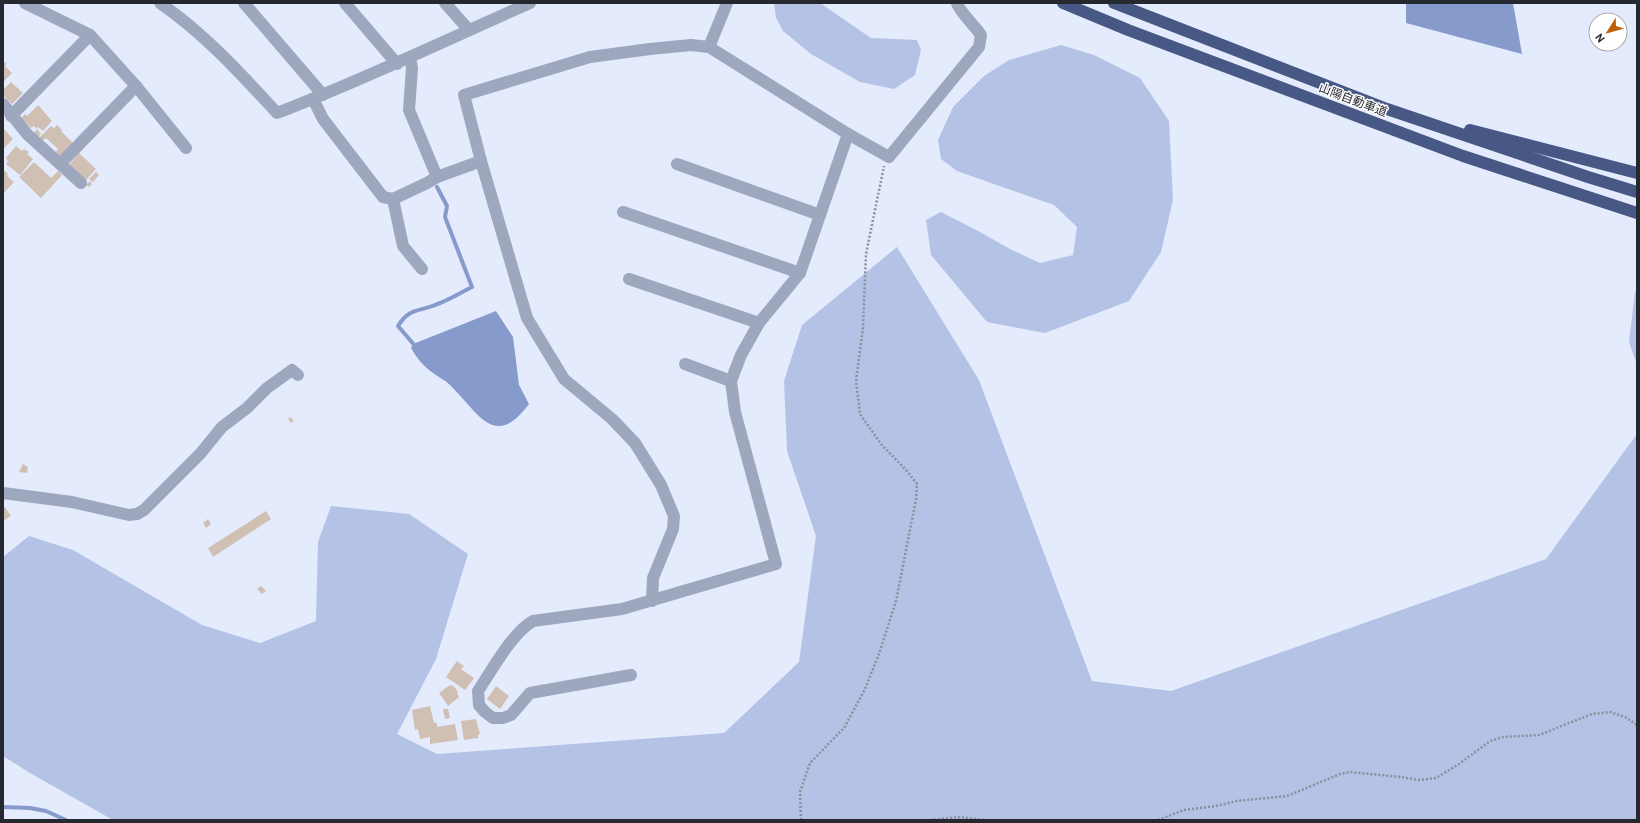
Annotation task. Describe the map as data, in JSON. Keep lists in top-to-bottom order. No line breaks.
{"streets":{"highway":["山陽自動車道"]},"north":"bottom left"}
